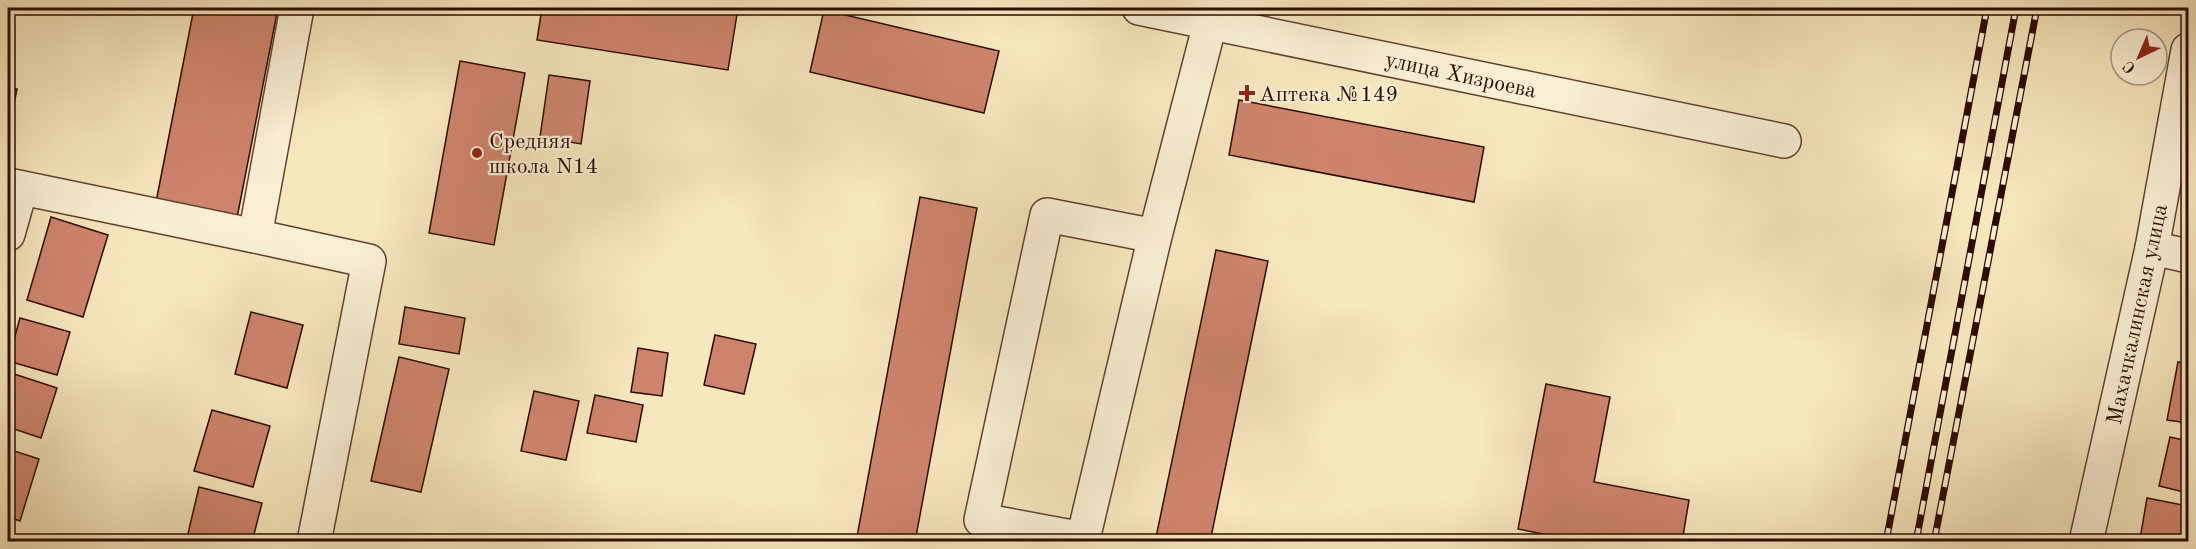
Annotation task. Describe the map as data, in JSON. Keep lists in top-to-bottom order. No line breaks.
{"streets":{"street":["улица Хизроева","Махачкалинская улица"]},"places":{"health":["Аптека №149"],"other":["Средняя школа N14"]},"north":"bottom left"}
